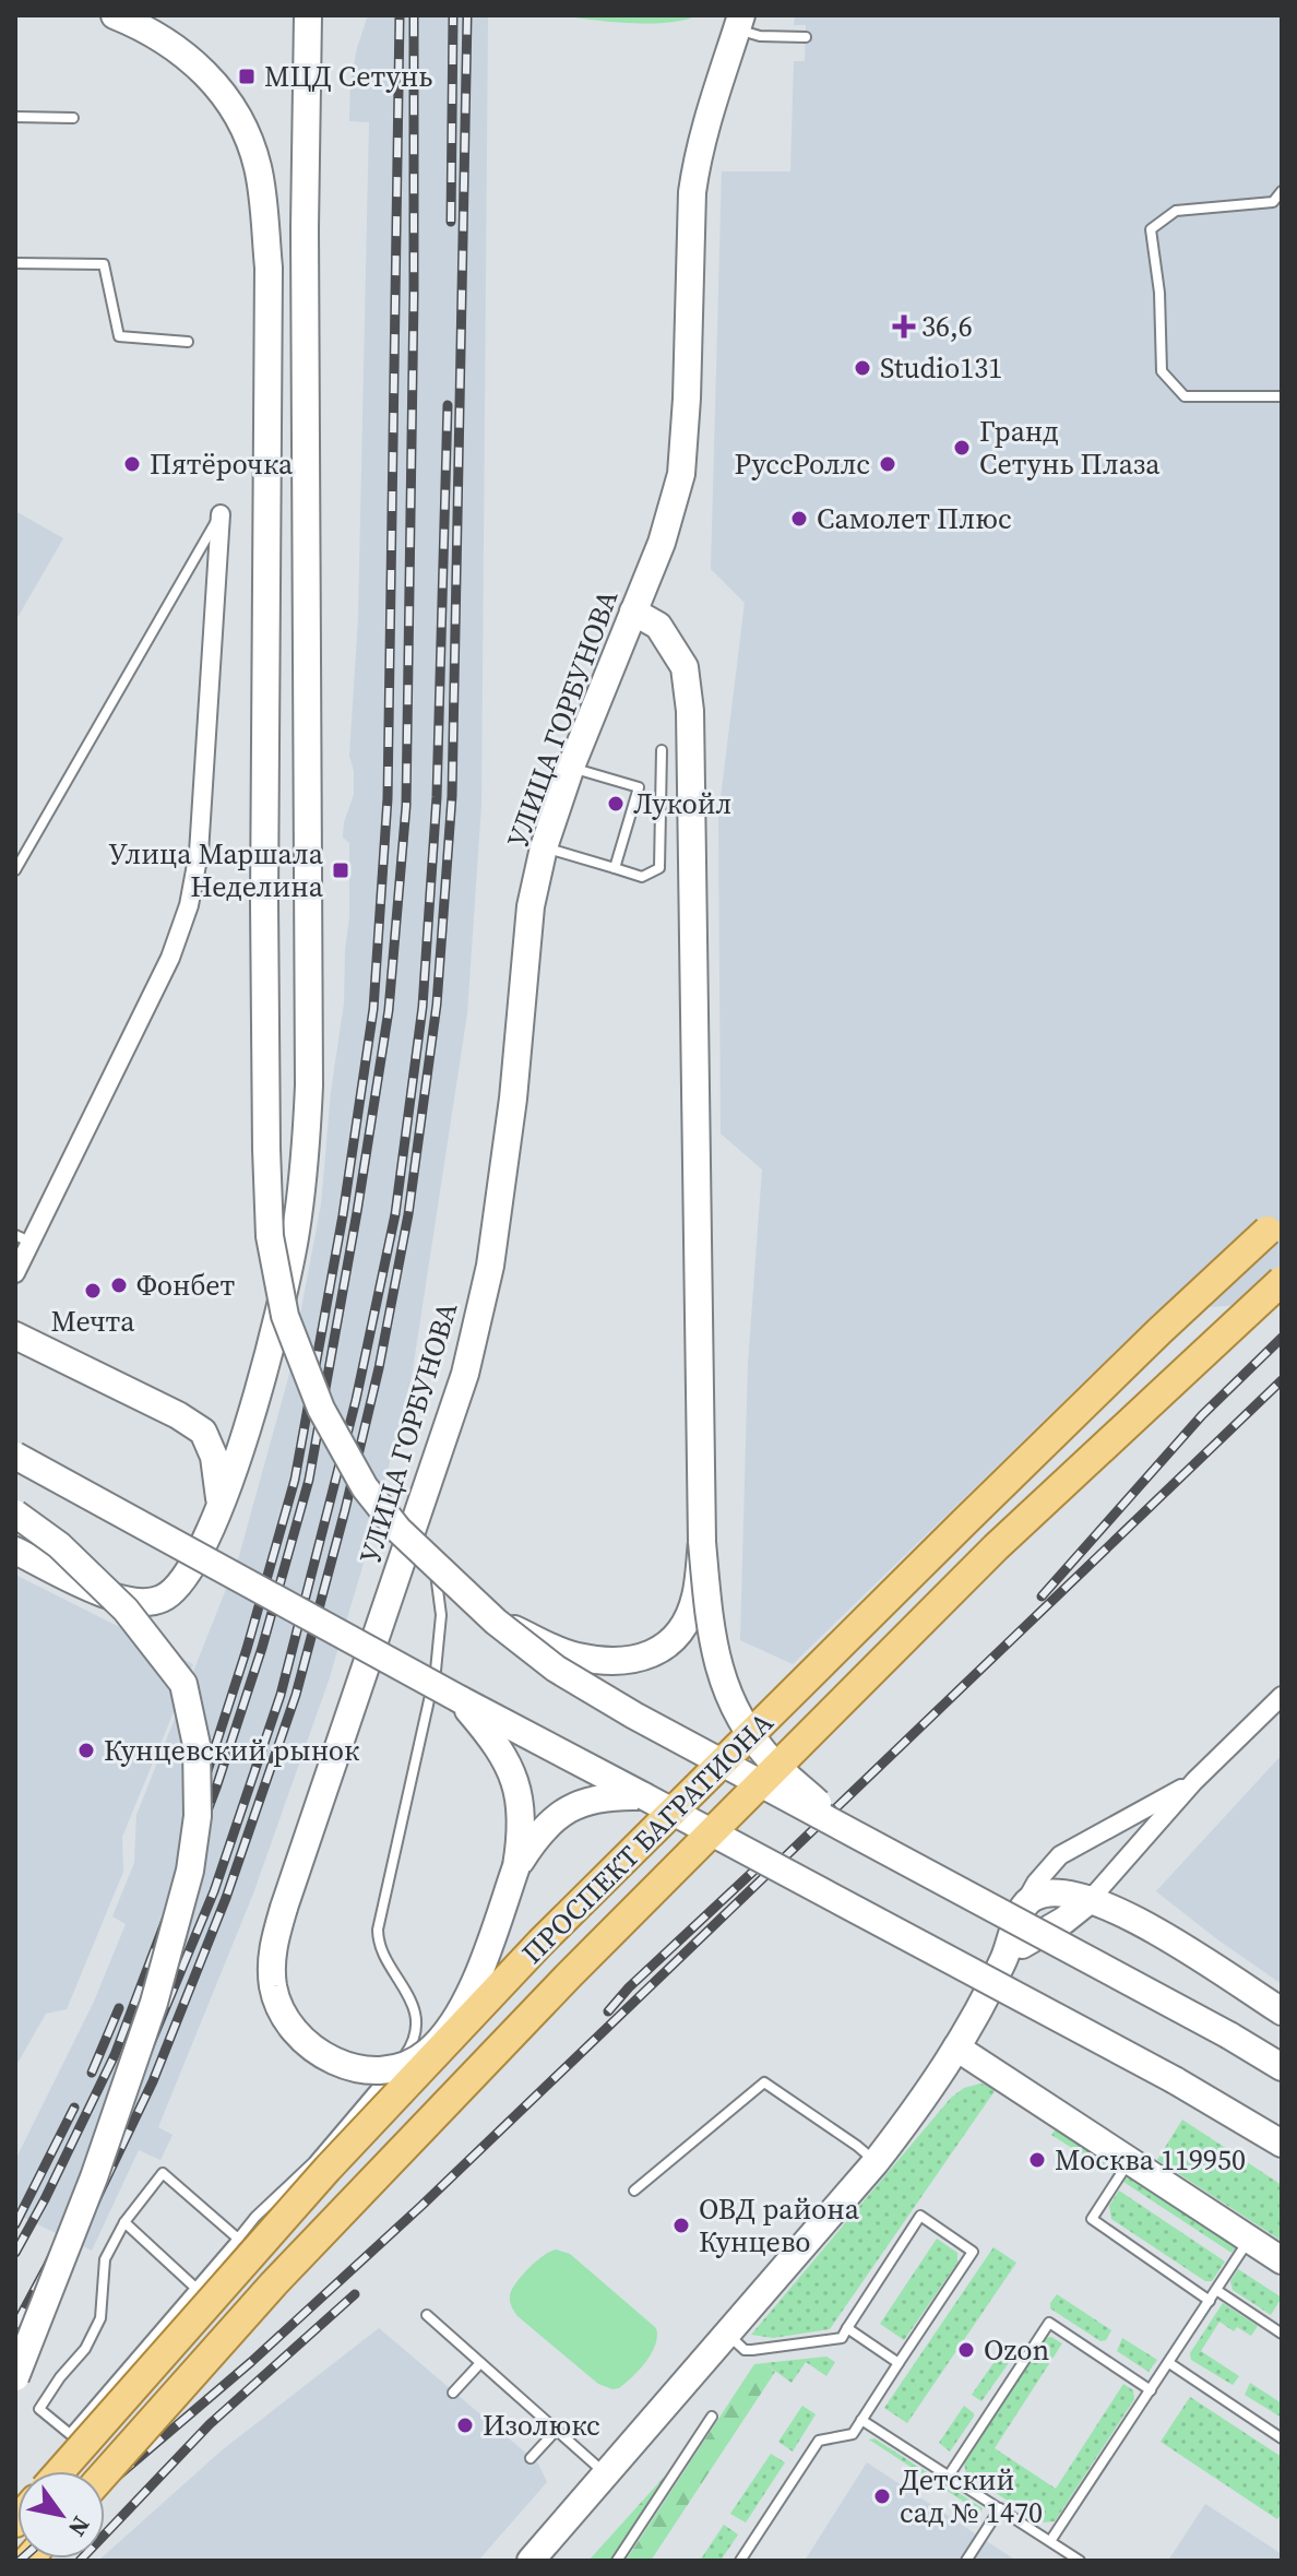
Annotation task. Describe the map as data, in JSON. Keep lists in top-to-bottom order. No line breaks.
{"streets":{"main road":["ПРОСПЕКТ БАГРАТИОНА"],"street":["УЛИЦА ГОРБУНОВА"]},"places":{"transit":["МЦД Сетунь","Улица Маршала Неделина"],"health":["36,6"],"other":["Studio131","Гранд Сетунь Плаза","Пятёрочка","РуссРоллс","Самолет Плюс","Лукойл","Фонбет","Мечта","Кунцевский рынок","Москва 119950","ОВД района Кунцево","Ozon","Изолюкс","Детский сад № 1470"]},"north":"bottom right"}
